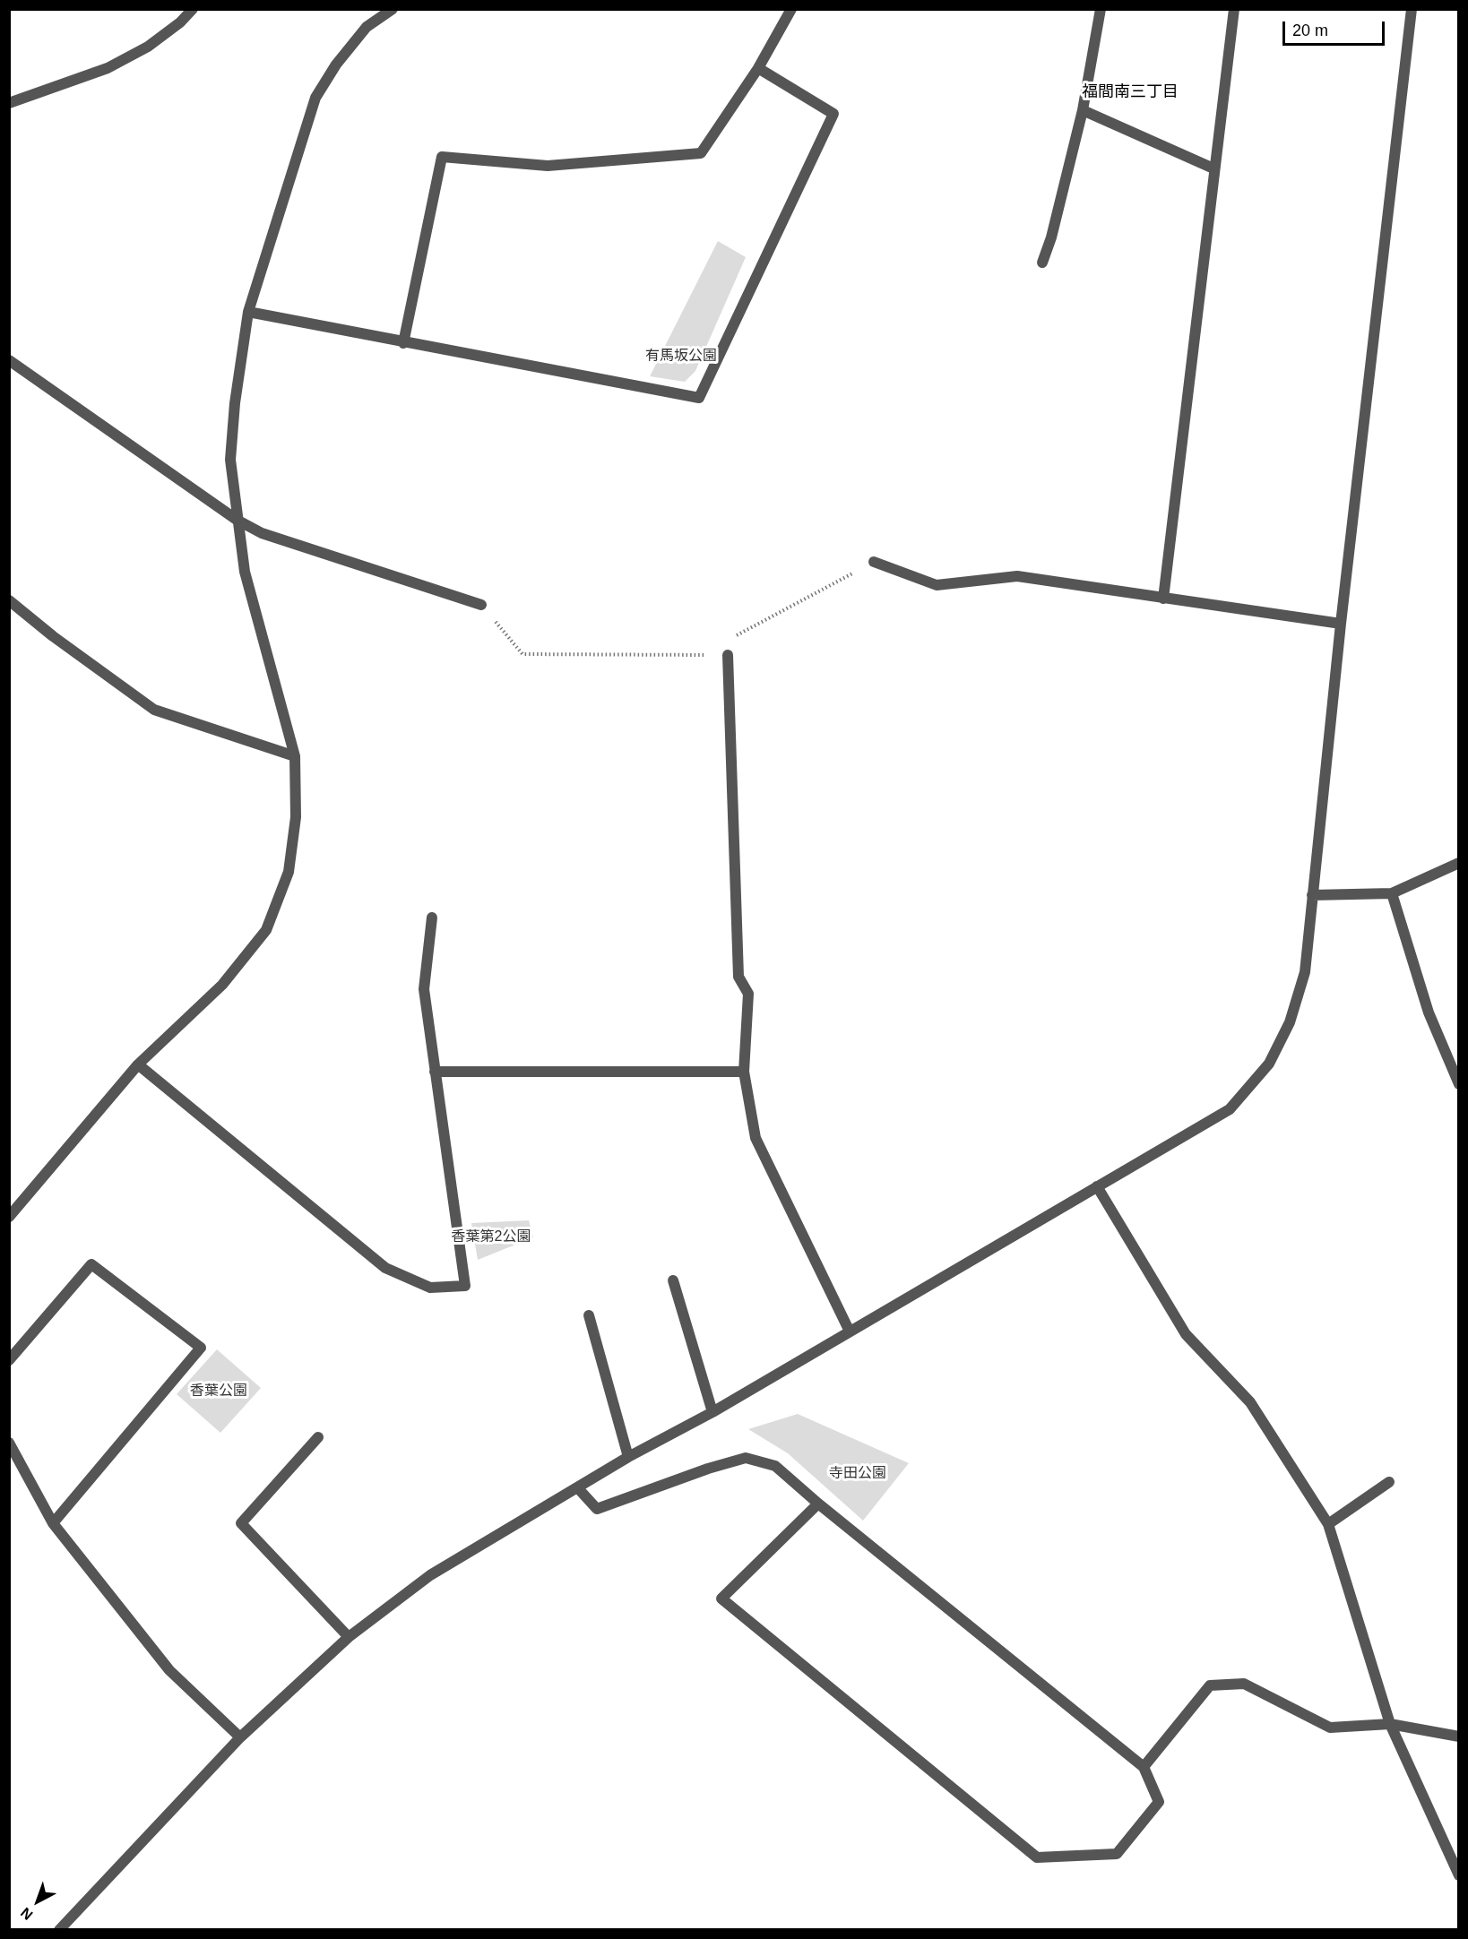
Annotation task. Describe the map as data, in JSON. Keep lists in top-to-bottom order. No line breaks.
{"districts":["福間南三丁目"],"parks":["有馬坂公園","香葉第2公園","香葉公園","寺田公園"],"scale_bar":"20 m","north":"bottom left"}
